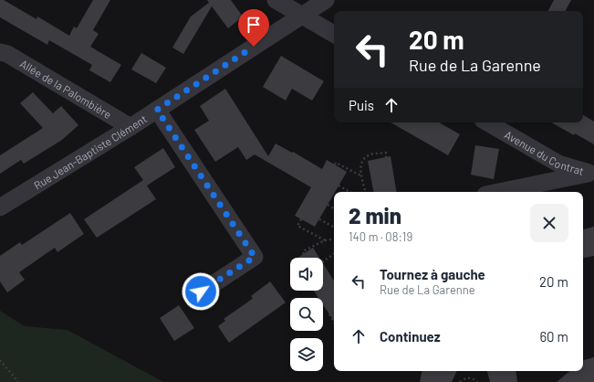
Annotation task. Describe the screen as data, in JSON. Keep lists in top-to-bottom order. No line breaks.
{"streets":{"street":["Allée de la Palombière","Rue Jean-Baptiste Clément","Avenue du Contrat"]},"crossings":[["Allée de la Palombière","Rue Jean-Baptiste Clément"]],"page":{"turn":["20 m","Rue de La Garenne"],"then":"Puis","heading":["2 min","140 m · 08:19"],"list":[{"name":"Tournez à gauche","note":"Rue de La Garenne","value":"20 m"},{"name":"Continuez","value":"60 m"}]}}
